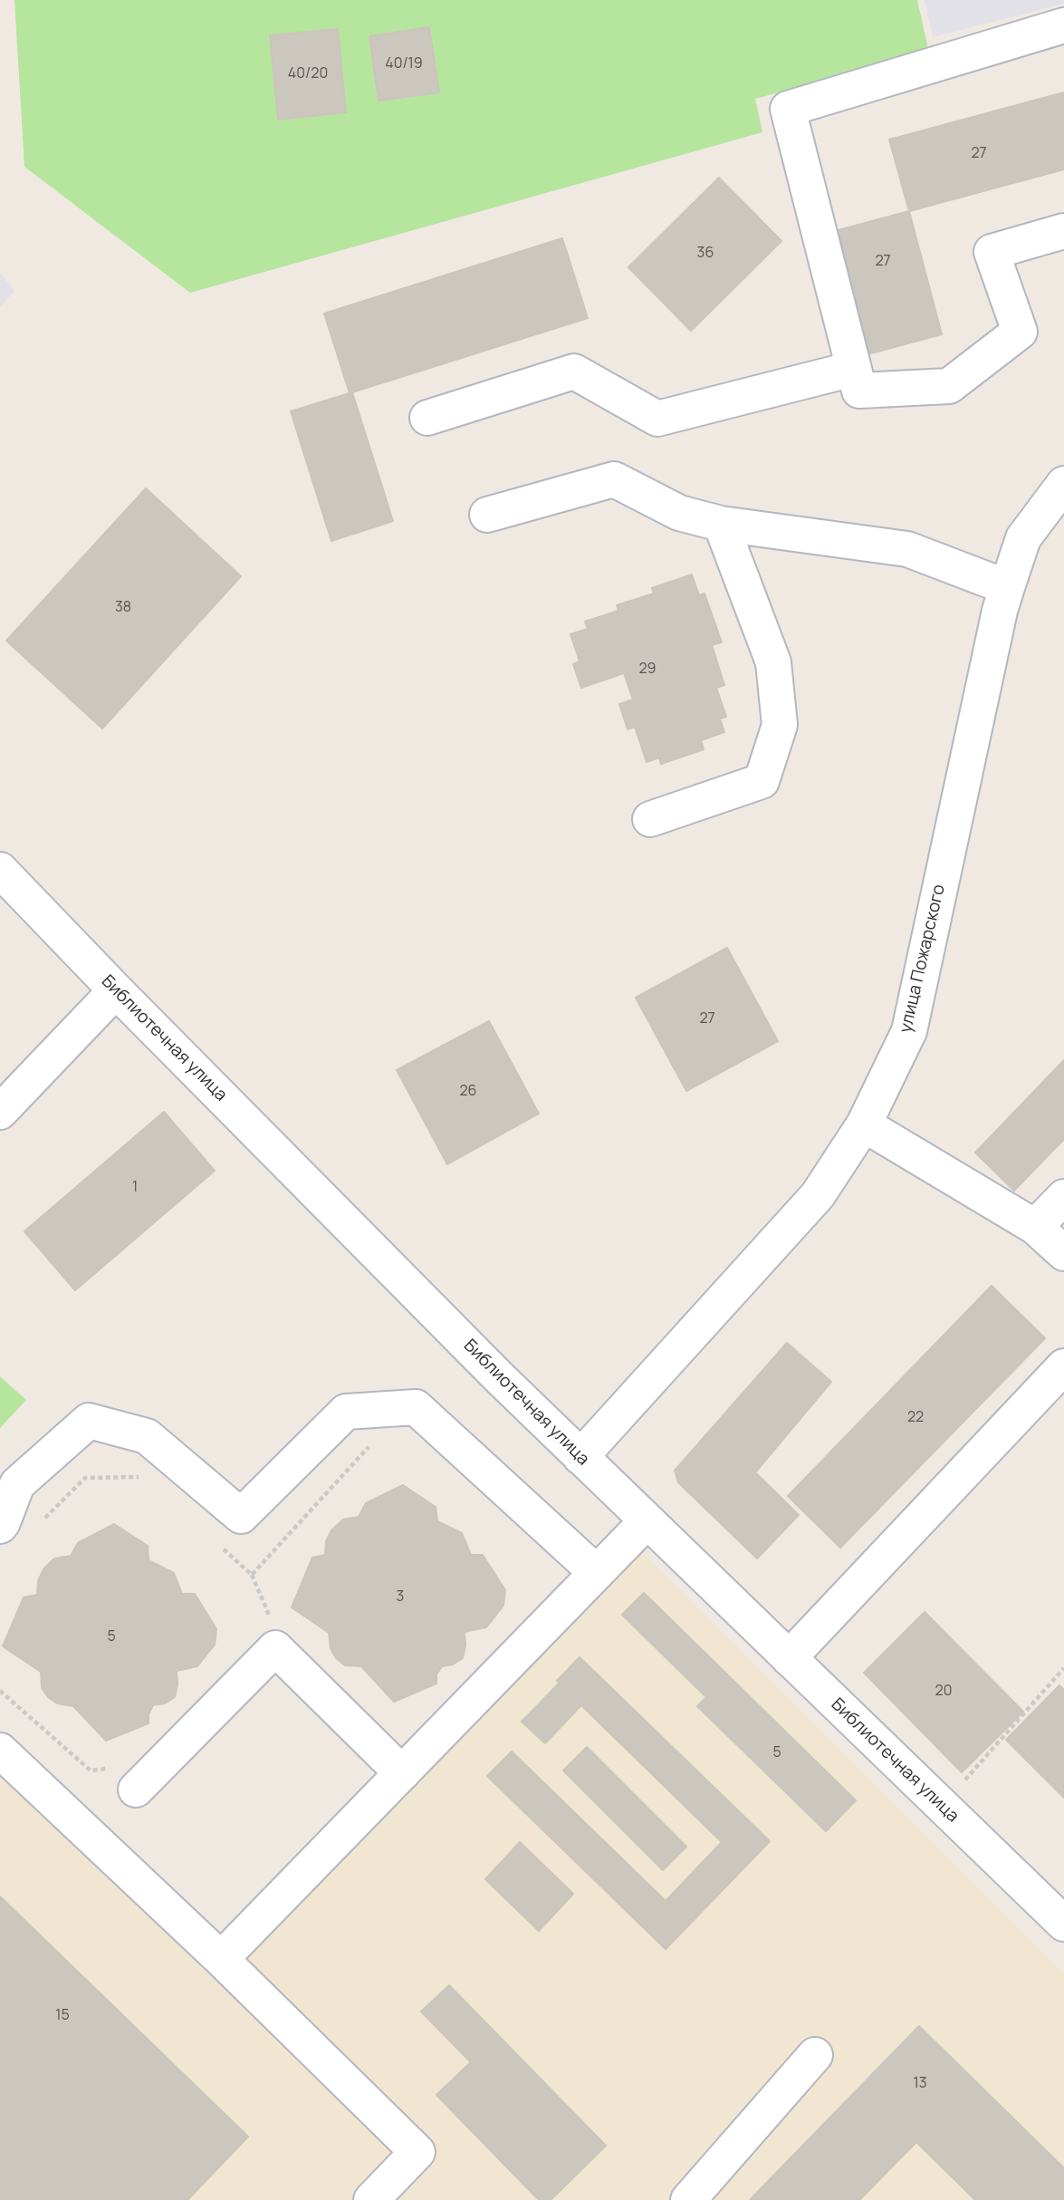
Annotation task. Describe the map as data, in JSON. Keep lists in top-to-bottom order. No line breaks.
{"streets":{"street":["улица Пожарского","Библиотечная улица"]},"crossings":[["улица Пожарского","Библиотечная улица"]],"house_numbers":["40/19","40/20","27","36","27","38","29","27","26","1","22","3","5","20","5","15","13"]}
